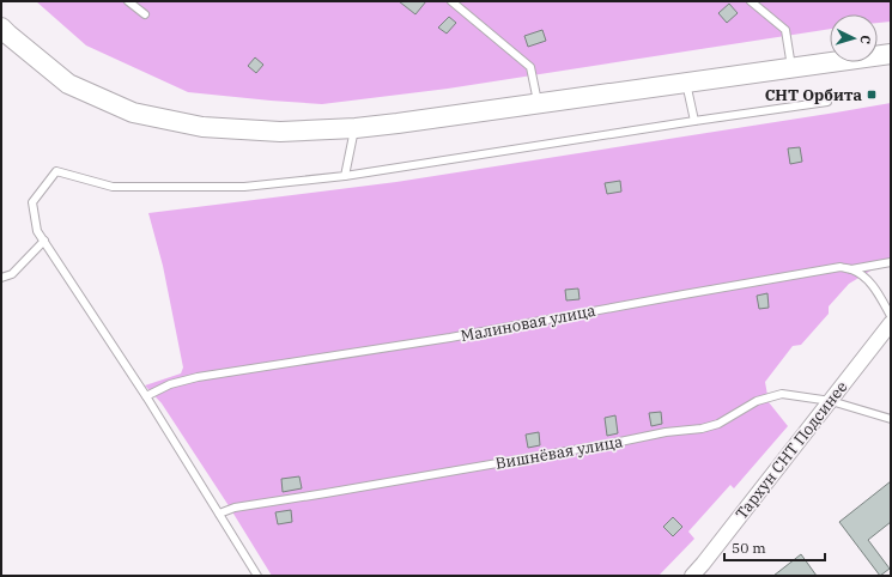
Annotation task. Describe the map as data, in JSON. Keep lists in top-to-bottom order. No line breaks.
{"streets":{"street":["Тархун СНТ Подсинее"],"lane":["Малиновая улица","Вишнёвая улица"]},"crossings":[["Тархун СНТ Подсинее","Вишнёвая улица"]],"places":{"transit":["СНТ Орбита"]},"scale_bar":"50 m","north":"right"}
